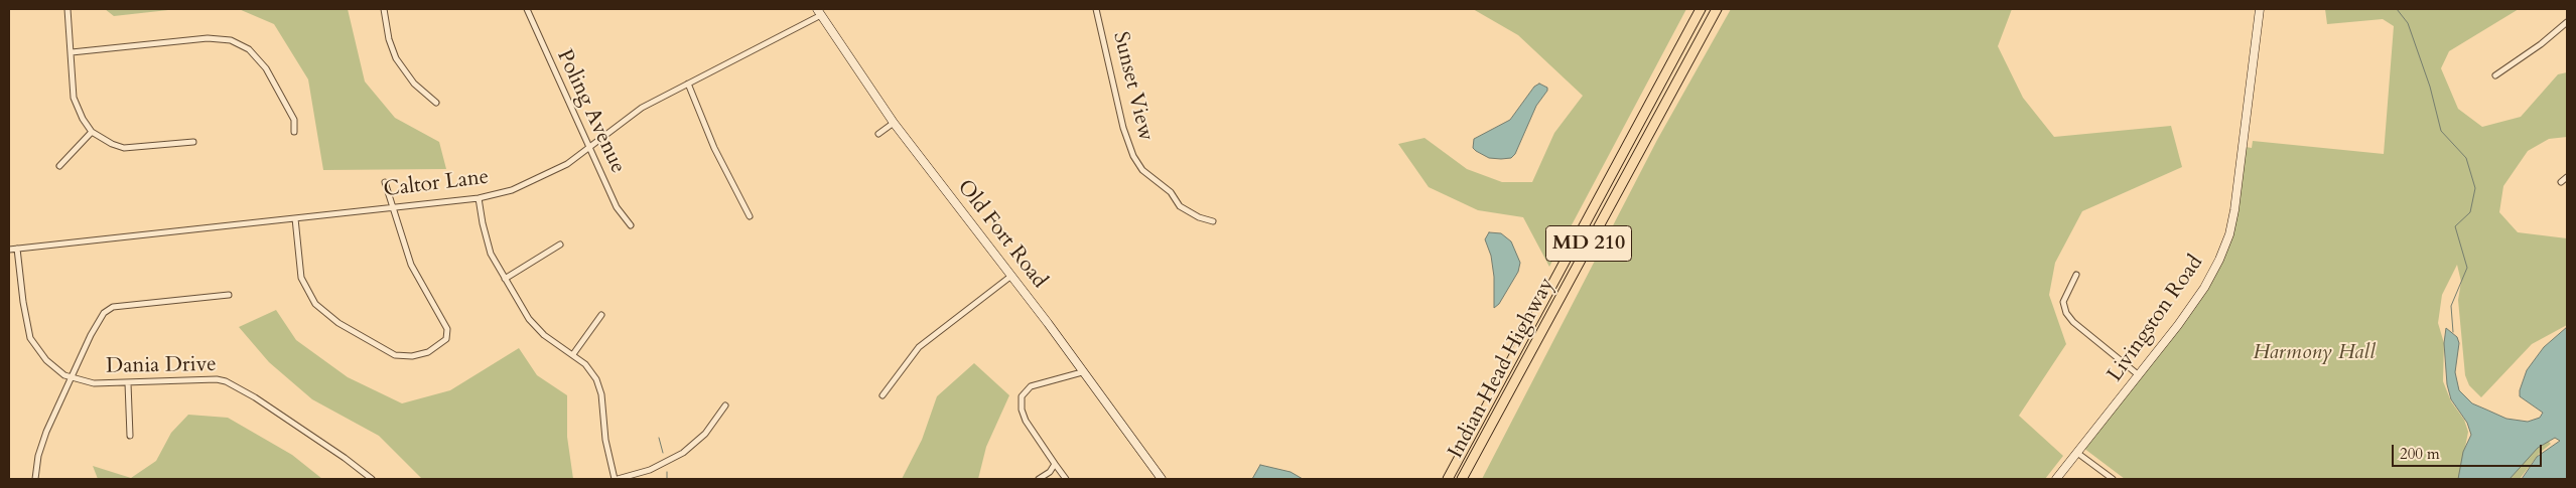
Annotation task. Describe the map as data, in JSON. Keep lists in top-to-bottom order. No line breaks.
{"streets":{"highway":["MD 210","Indian Head Highway"],"main road":["Old Fort Road","Livingston Road"],"street":["Sunset View","Poling Avenue","Caltor Lane","Dania Drive"]},"crossings":[["Poling Avenue","Caltor Lane"],["Caltor Lane","Old Fort Road"],["Caltor Lane","Dania Drive"]],"parks":["Harmony Hall"],"scale_bar":"200 m"}
